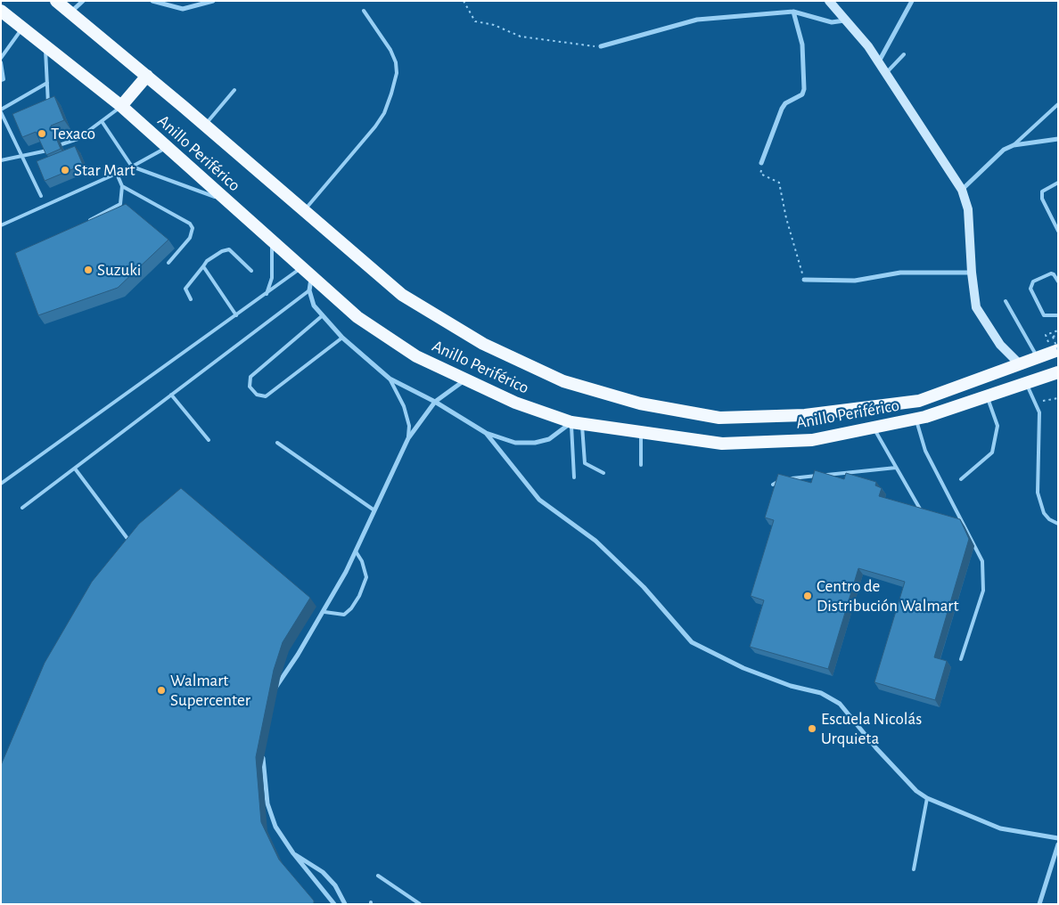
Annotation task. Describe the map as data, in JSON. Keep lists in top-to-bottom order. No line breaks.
{"streets":{"highway":["Anillo Periférico"]},"places":["Texaco","Star Mart","Suzuki","Centro de Distribución Walmart","Walmart Supercenter","Escuela Nicolás Urquieta"]}
